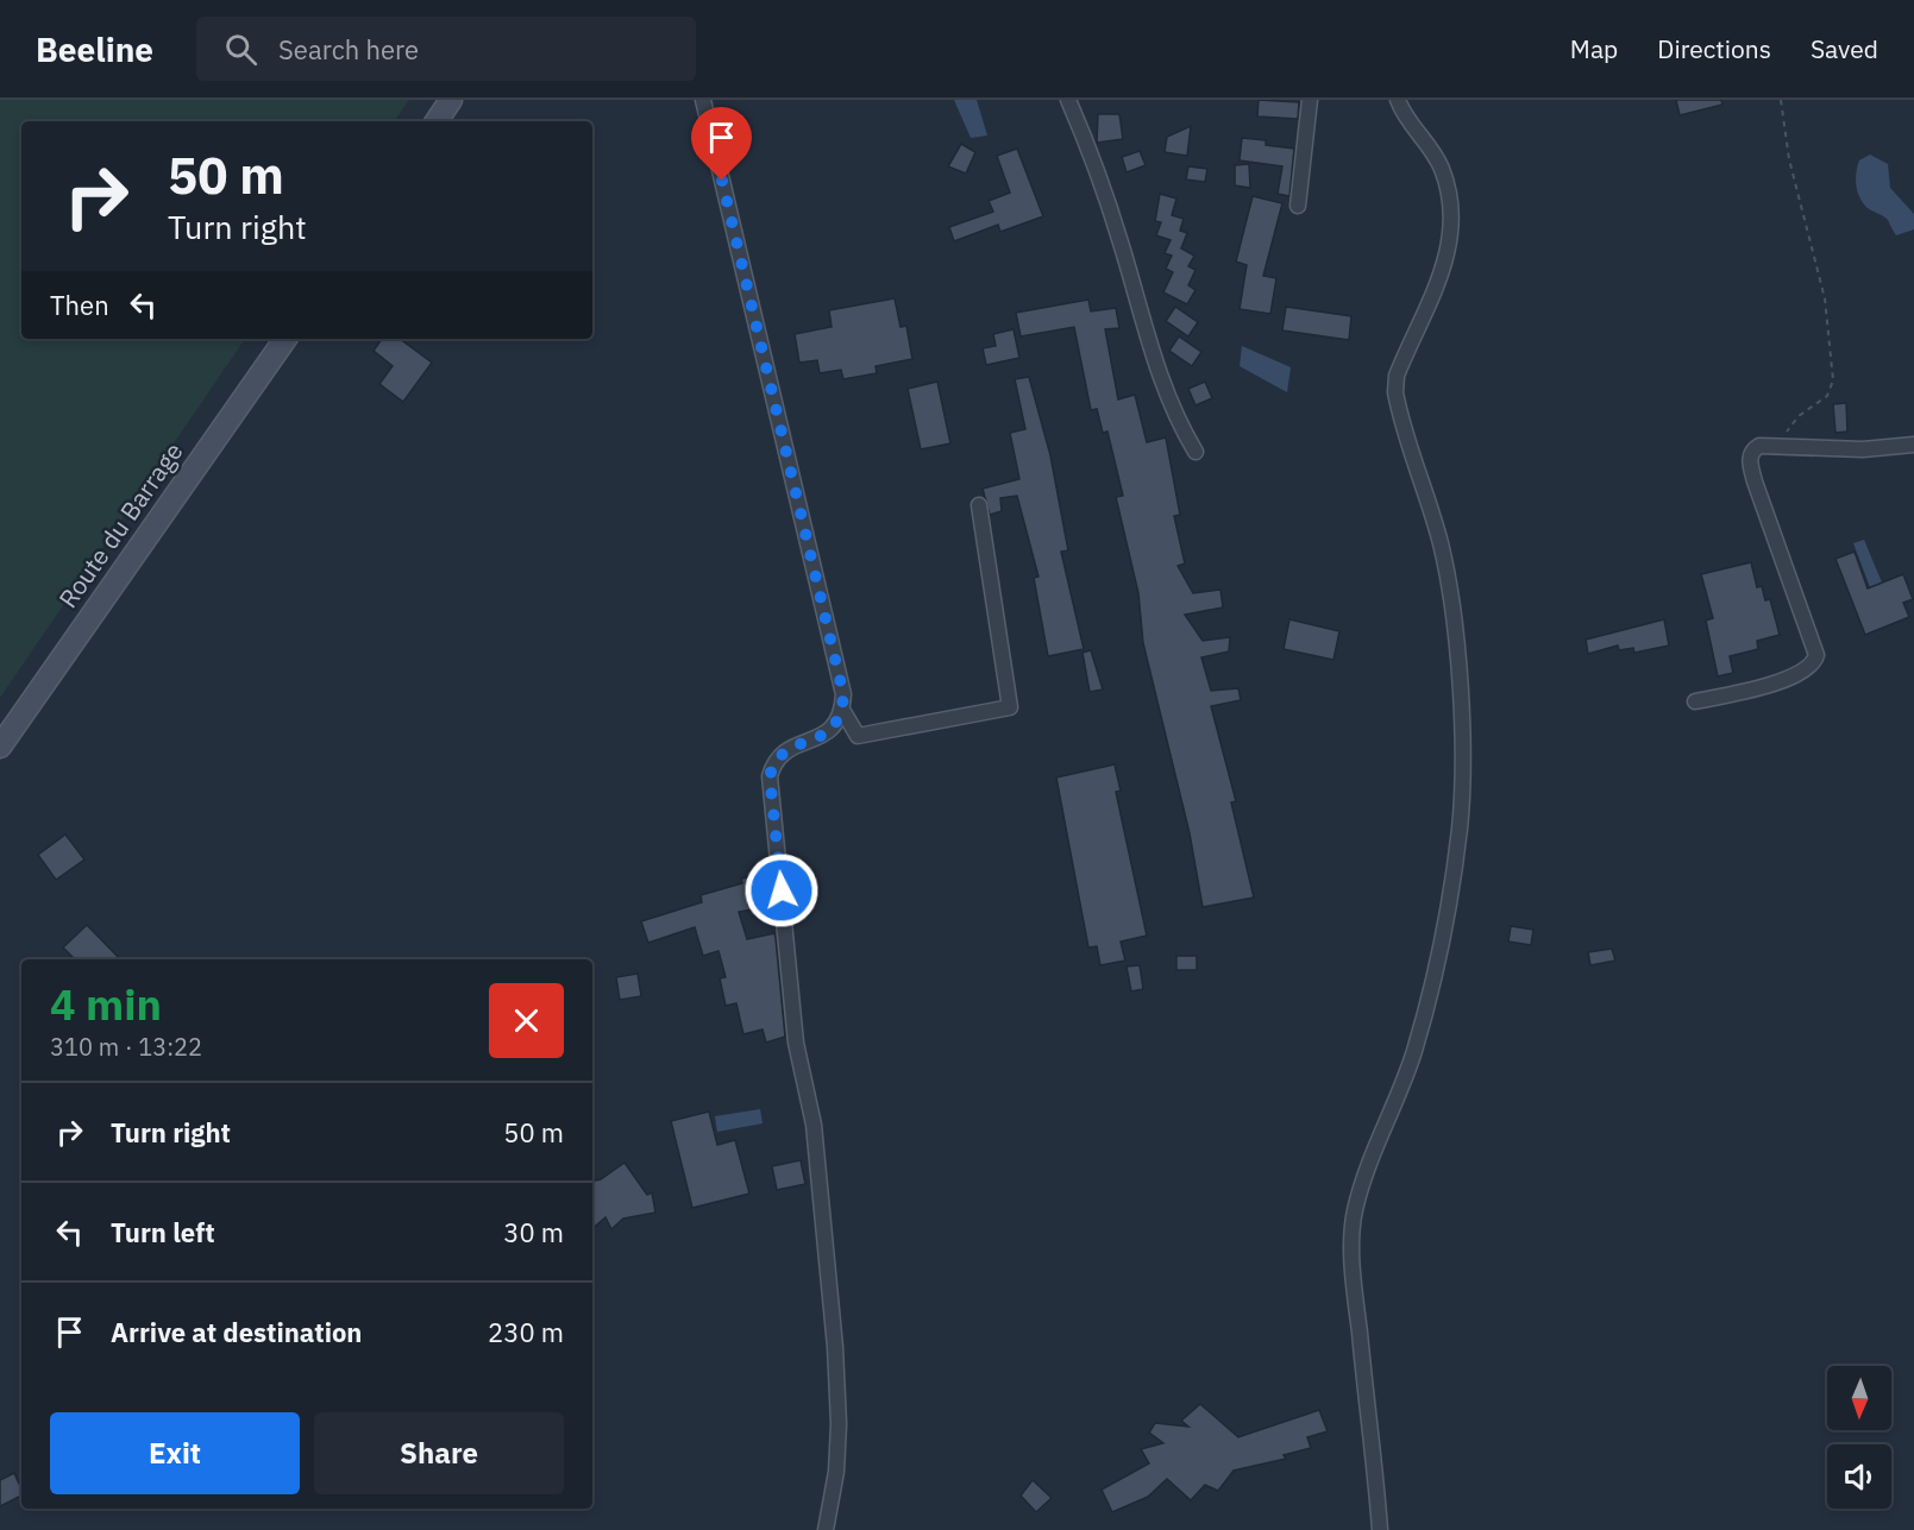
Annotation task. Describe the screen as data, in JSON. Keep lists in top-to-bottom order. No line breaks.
{"streets":{"main road":["Route du Barrage"]},"north":"bottom","page":{"header":"Beeline","search":"Search here","nav":["Map","Directions","Saved"],"turn":["50 m","Turn right"],"then":"Then","heading":["4 min","310 m · 13:22"],"list":[{"name":"Turn right","value":"50 m"},{"name":"Turn left","value":"30 m"},{"name":"Arrive at destination","value":"230 m"}],"buttons":["Exit","Share"]}}
